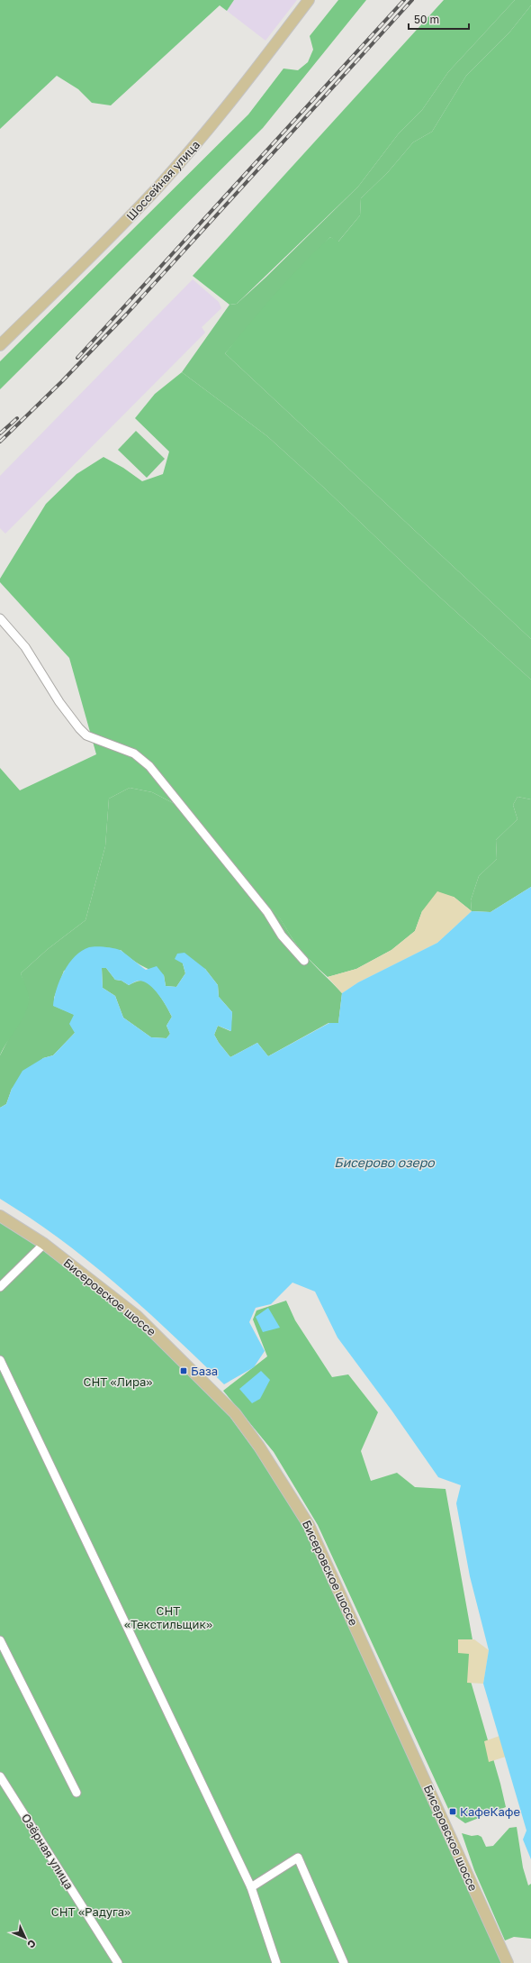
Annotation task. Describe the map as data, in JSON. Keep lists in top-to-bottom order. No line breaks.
{"streets":{"main road":["Шоссейная улица","Бисеровское шоссе"],"street":["Озёрная улица"]},"water":["Бисерово озеро"],"parks":["СНТ «Лира»","СНТ «Текстильщик»","СНТ «Радуга»"],"places":{"transit":["База","КафеКафе"]},"scale_bar":"50 m","north":"bottom right"}
